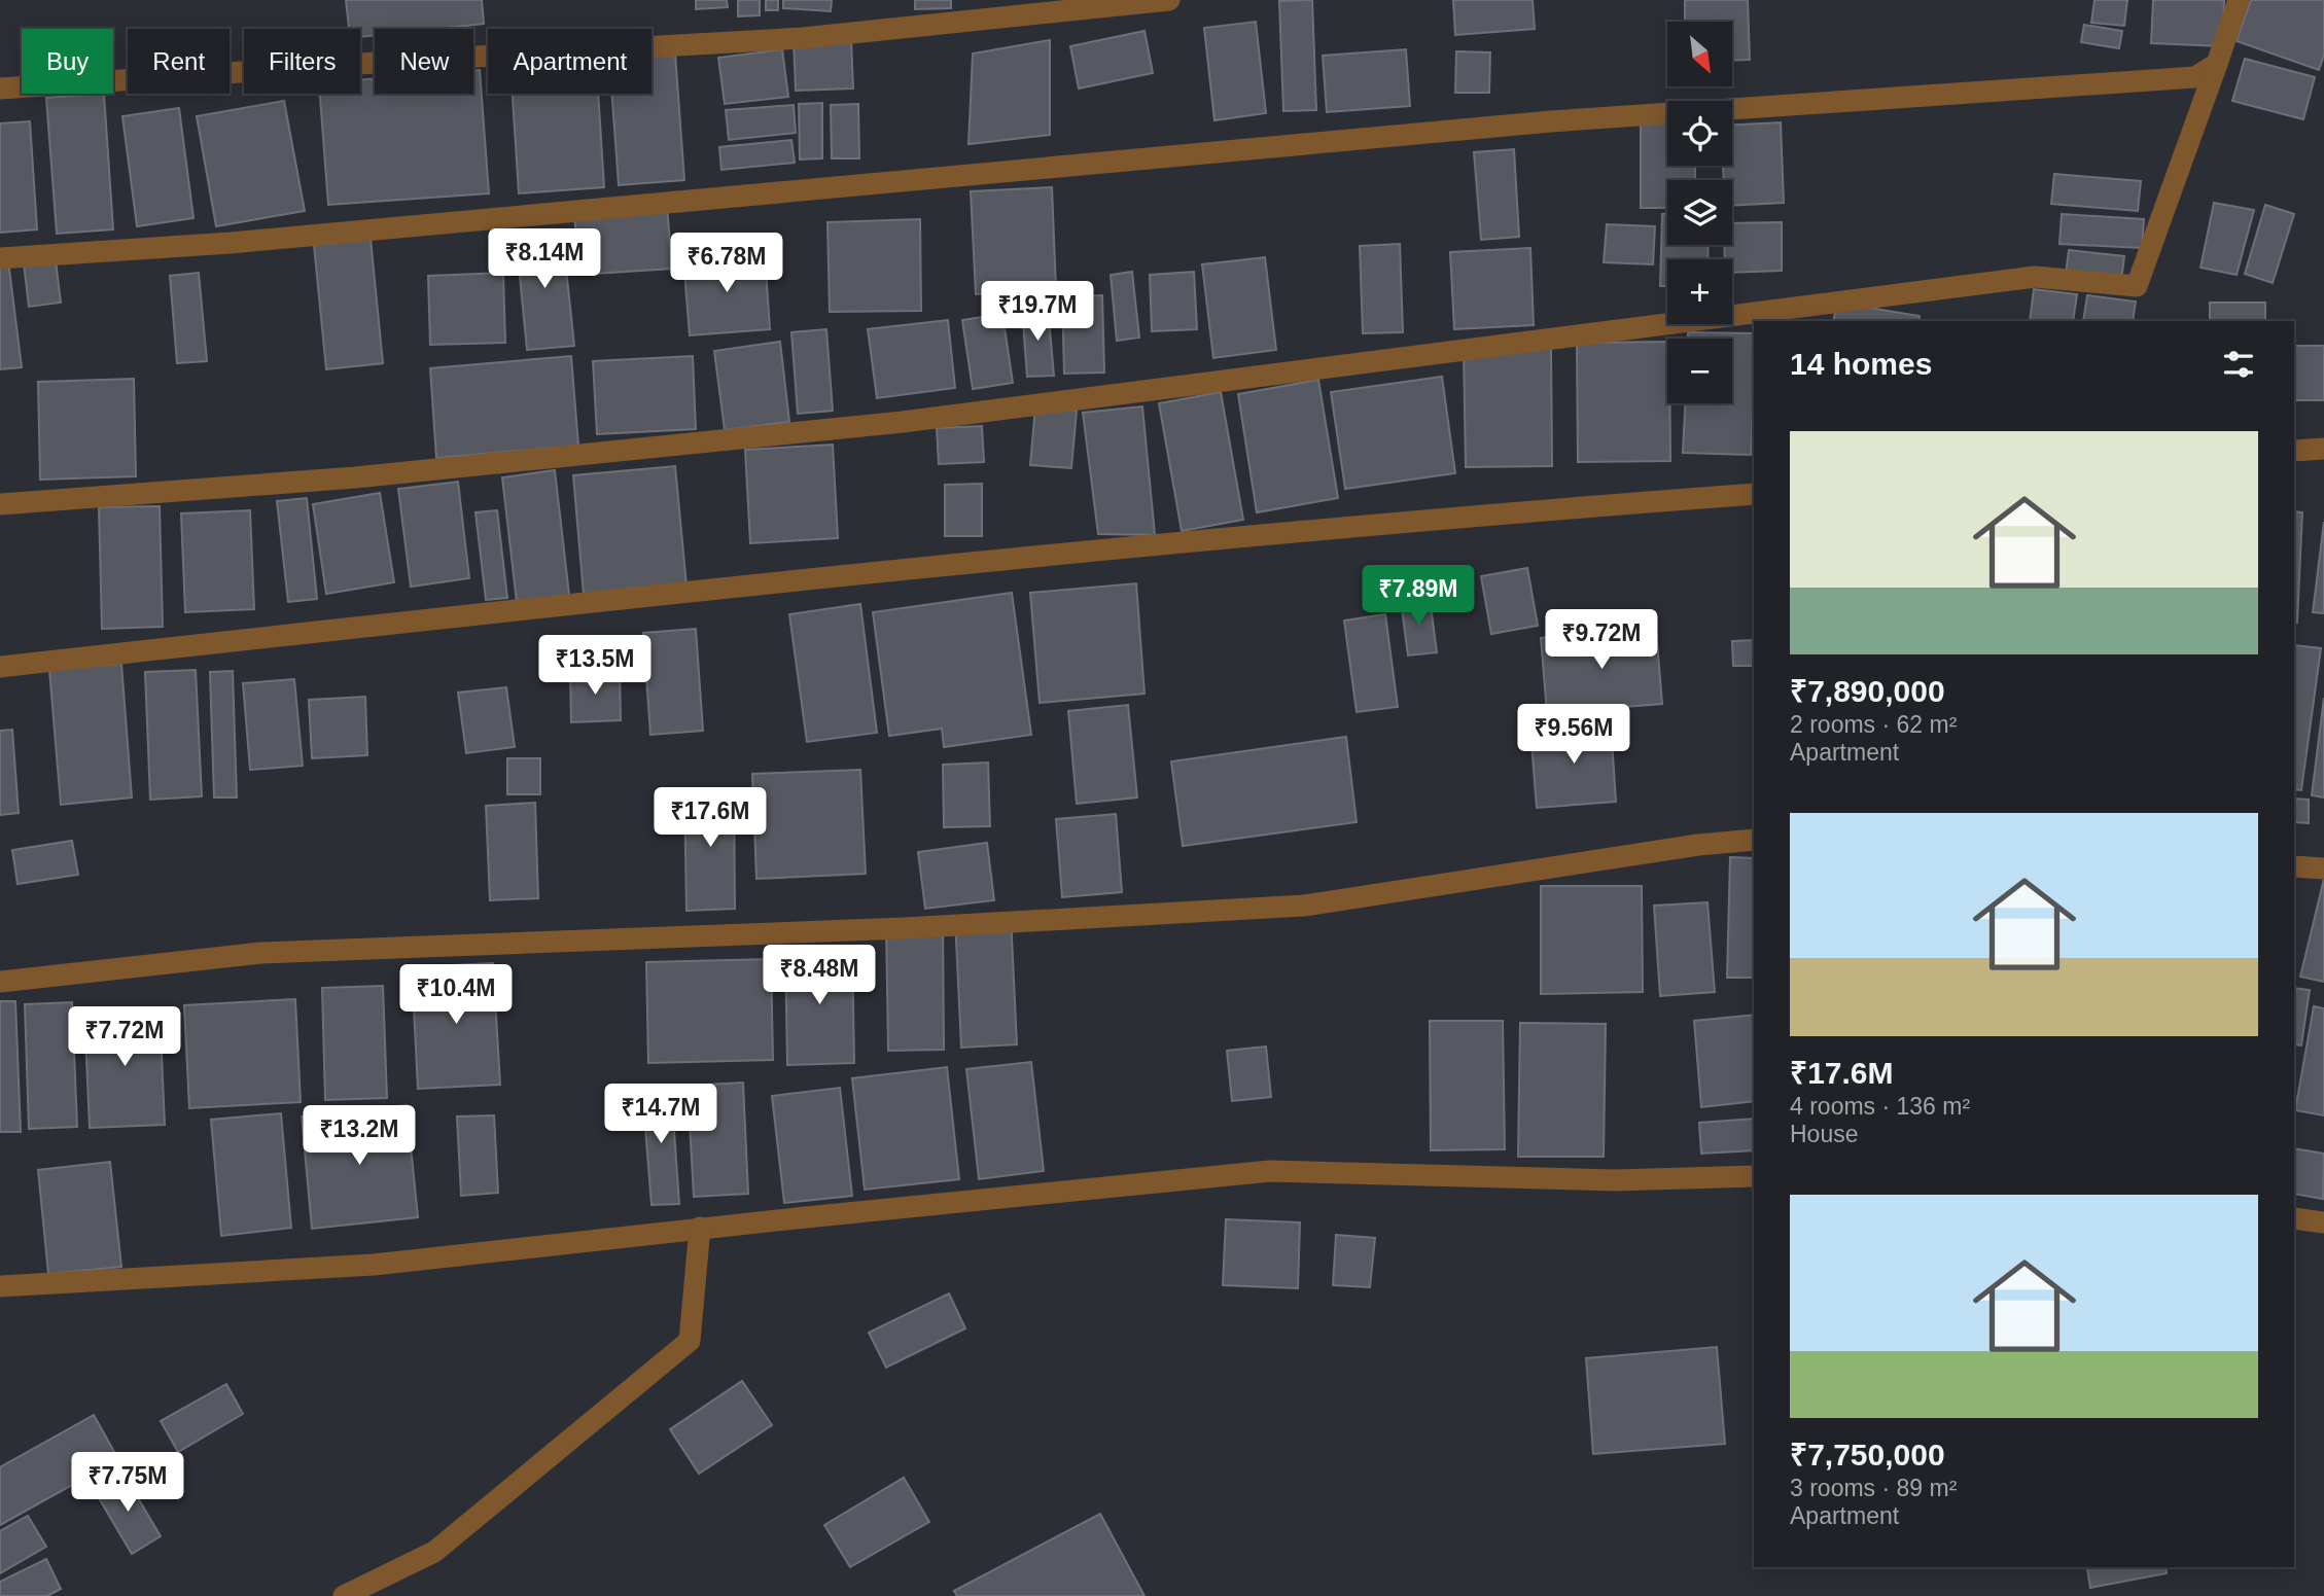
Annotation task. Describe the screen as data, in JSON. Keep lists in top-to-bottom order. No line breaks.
{"north":"bottom right","page":{"map_buttons":["+","−"],"chip":["Buy","Rent","Filters","New","Apartment"],"price":["₹8.14M","₹6.78M","₹19.7M","₹7.89M","₹9.72M","₹13.5M","₹9.56M","₹17.6M","₹8.48M","₹10.4M","₹7.72M","₹14.7M","₹13.2M","₹7.75M"],"heading":"14 homes","list":[{"name":"₹7,890,000","note":"2 rooms · 62 m² · Apartment"},{"name":"₹17.6M","note":"4 rooms · 136 m² · House"},{"name":"₹7,750,000","note":"3 rooms · 89 m² · Apartment"}]}}
